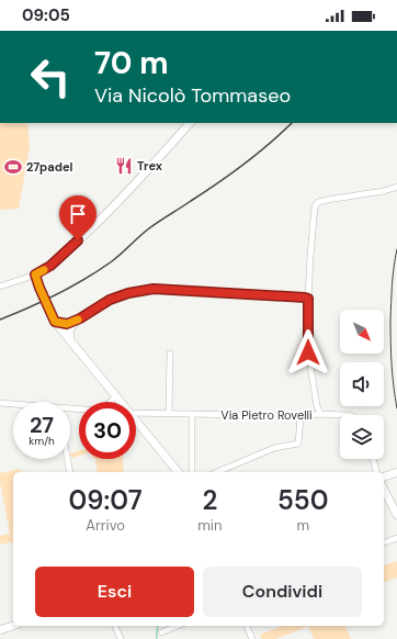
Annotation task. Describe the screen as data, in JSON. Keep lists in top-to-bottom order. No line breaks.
{"streets":{"street":["Via Pietro Rovelli"]},"places":{"restaurant":["Trex"],"sports":["27padel"]},"north":"bottom right","page":{"status":"09:05","turn":["70 m","Via Nicolò Tommaseo"],"speed":"27 km/h","limit":"30","eta":["09:07","Arrivo","2","min","550","m"],"buttons":["Esci","Condividi"]}}
